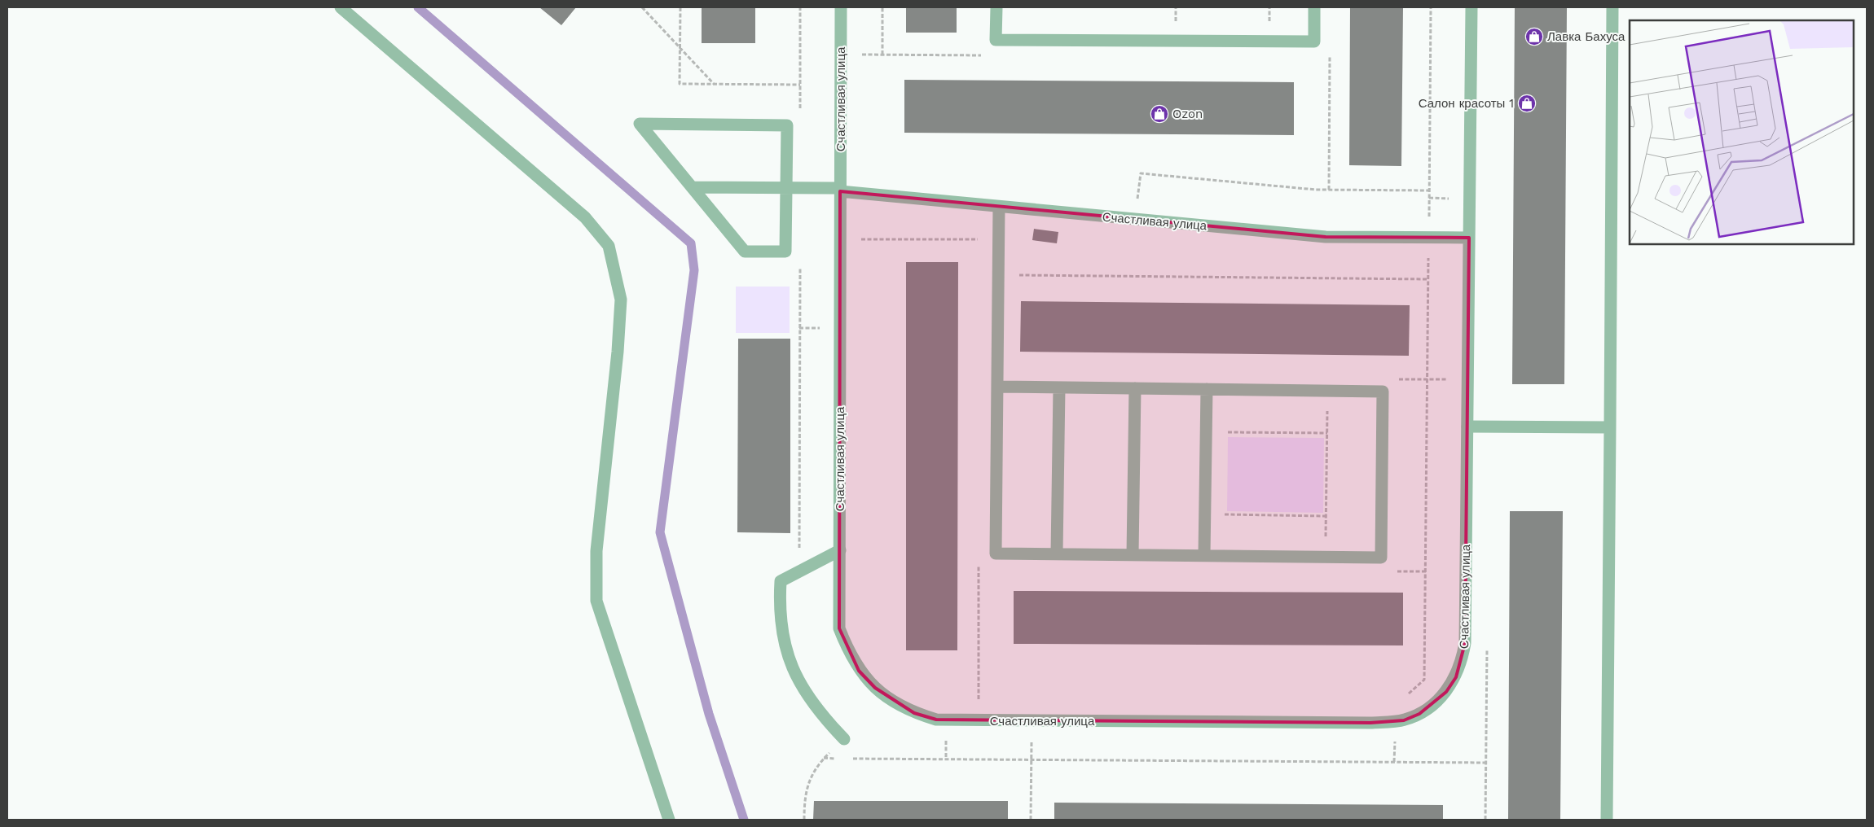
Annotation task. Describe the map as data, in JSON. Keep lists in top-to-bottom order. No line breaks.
{"streets":{"street":["Счастливая улица"]},"places":{"shop":["Лавка Бахуса","Салон красоты 1","Ozon"]}}
